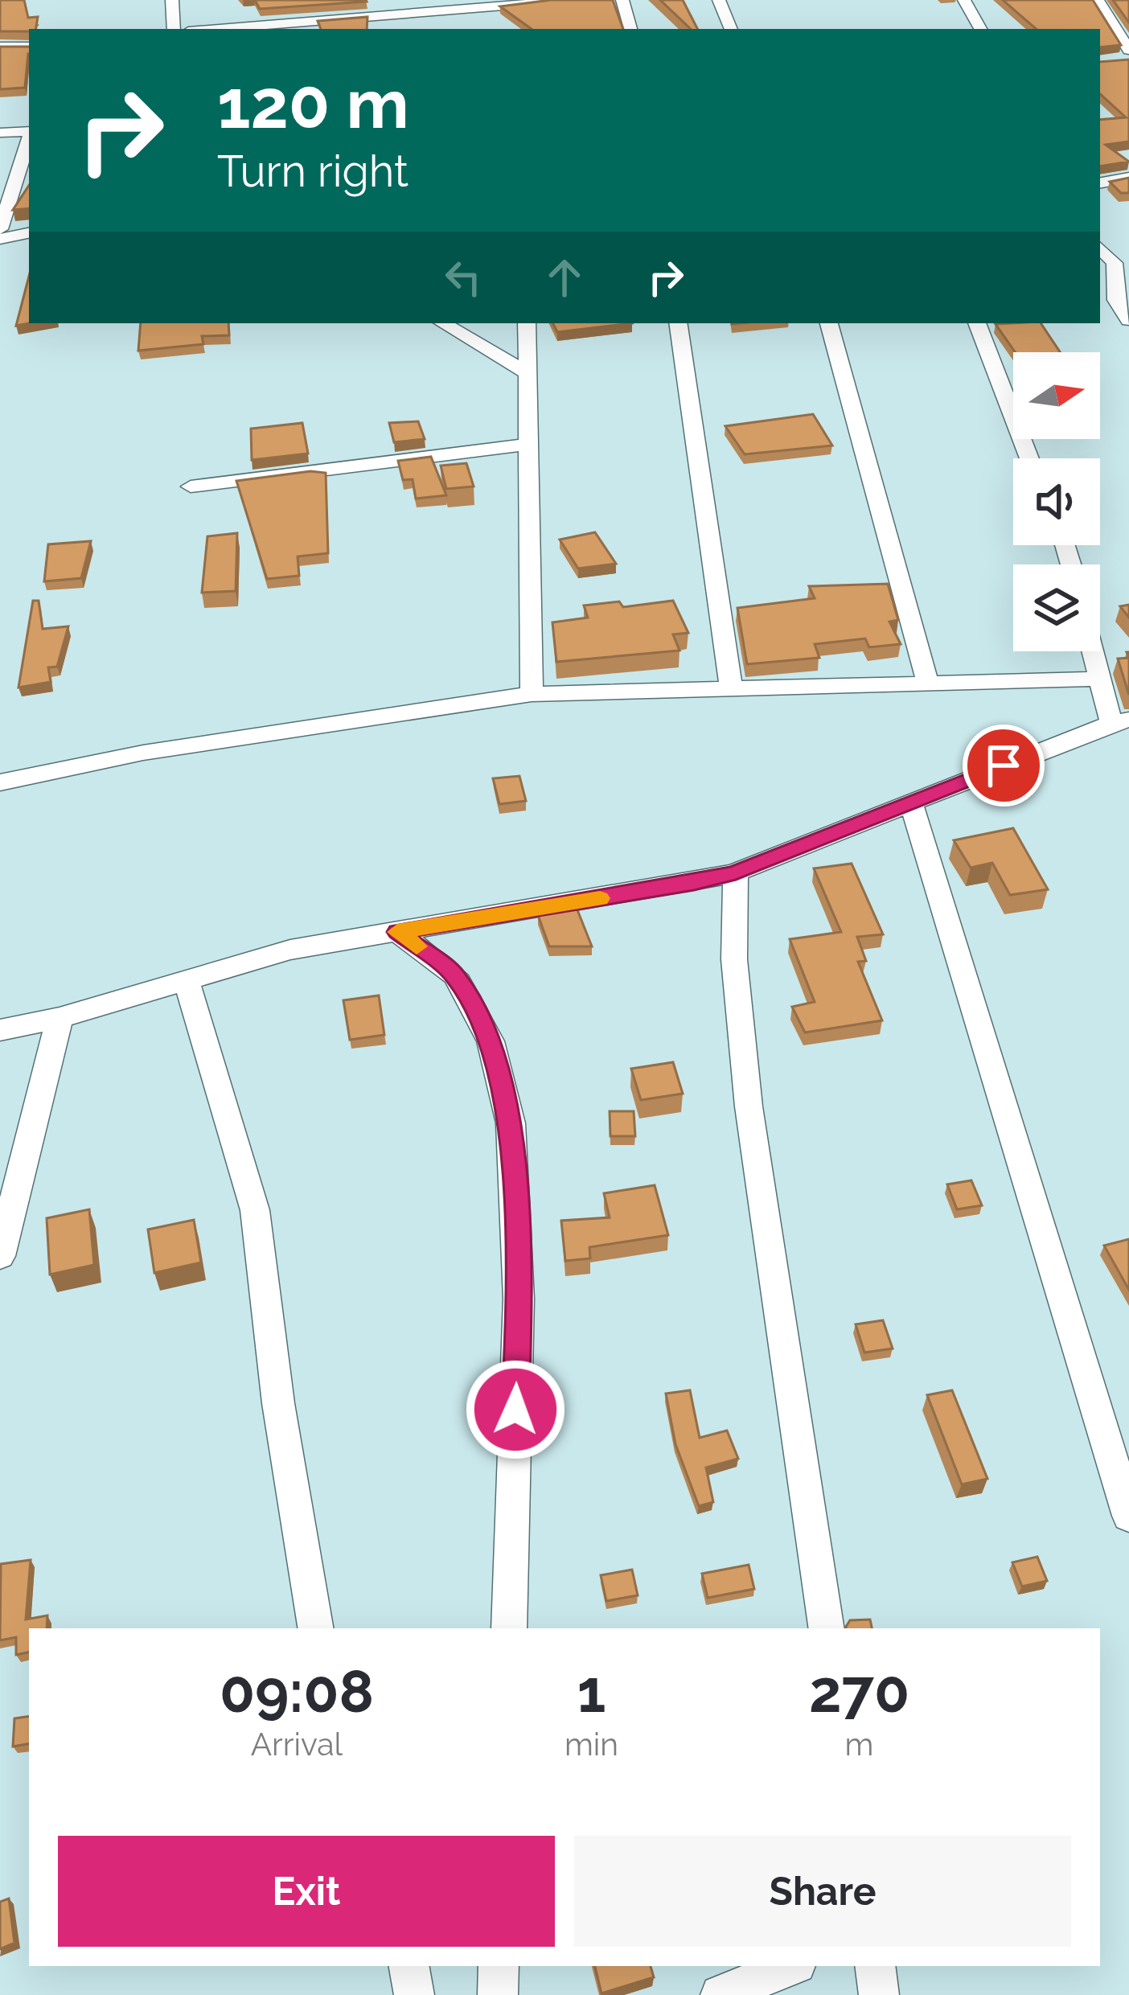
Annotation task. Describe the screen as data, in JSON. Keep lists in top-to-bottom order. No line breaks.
{"north":"right","page":{"turn":["120 m","Turn right"],"eta":["09:08","Arrival","1","min","270","m"],"buttons":["Exit","Share"]}}
